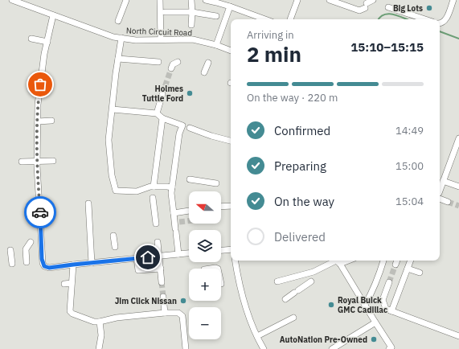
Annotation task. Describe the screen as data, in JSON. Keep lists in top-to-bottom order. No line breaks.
{"streets":{"street":["North Circuit Road"]},"places":["Big Lots","Holmes Tuttle Ford","Jim Click Nissan","Royal Buick GMC Cadillac","AutoNation Pre-Owned"],"north":"left","page":{"heading":["2 min","Arriving in","15:10–15:15"],"bar":"On the way · 220 m","list":[["Confirmed","14:49"],["Preparing","15:00"],["On the way","15:04"],"Delivered"],"map_buttons":["+","−"]}}
